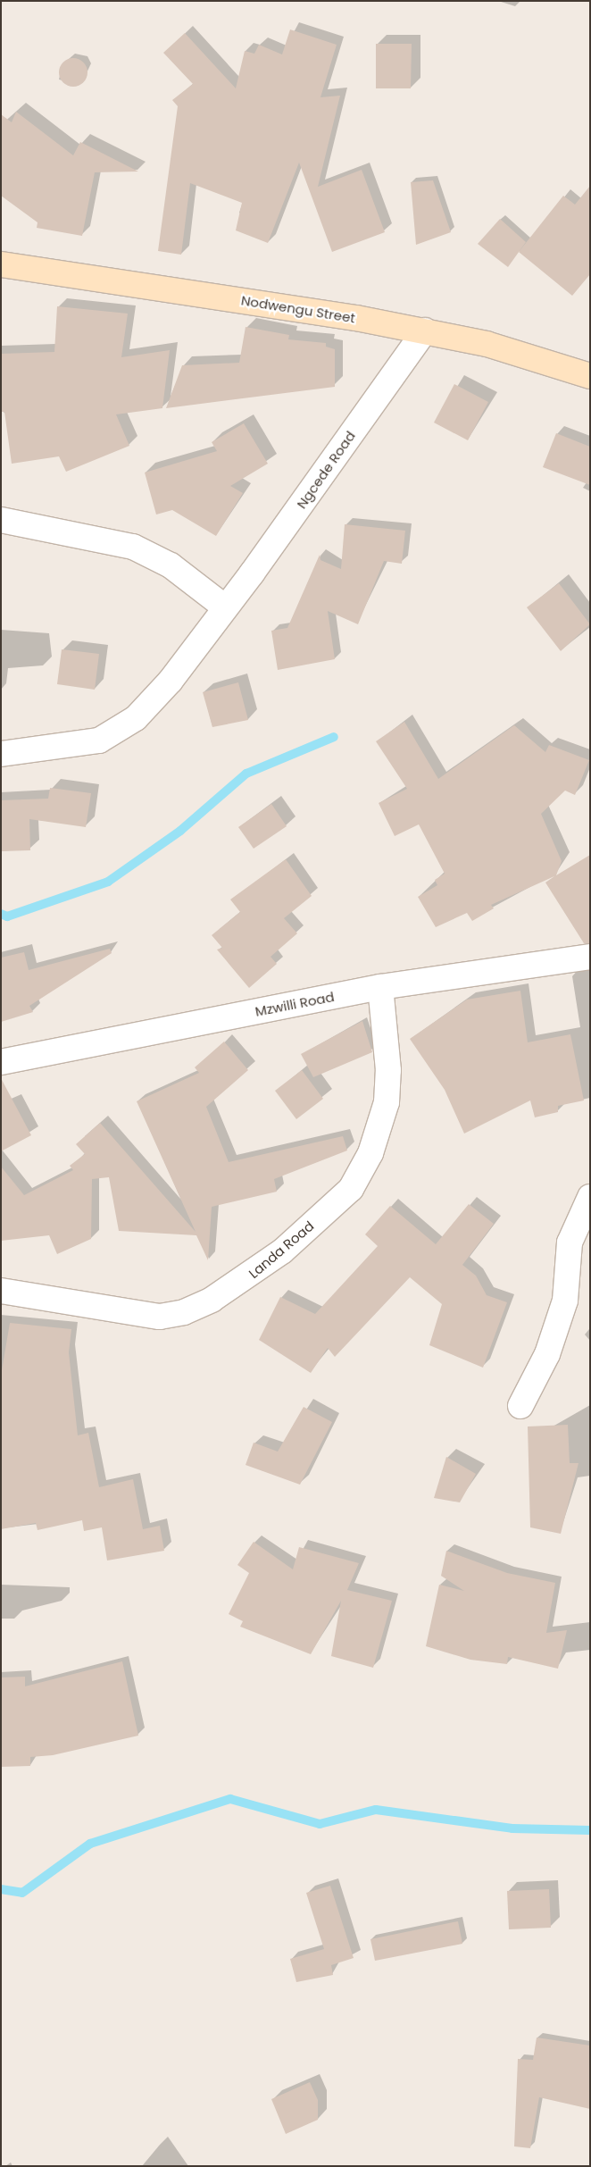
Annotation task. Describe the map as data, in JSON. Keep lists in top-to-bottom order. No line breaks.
{"streets":{"street":["Nodwengu Street","Ngcede Road","Mzwilli Road","Landa Road"]},"crossings":[["Nodwengu Street","Ngcede Road"],["Mzwilli Road","Landa Road"]]}
